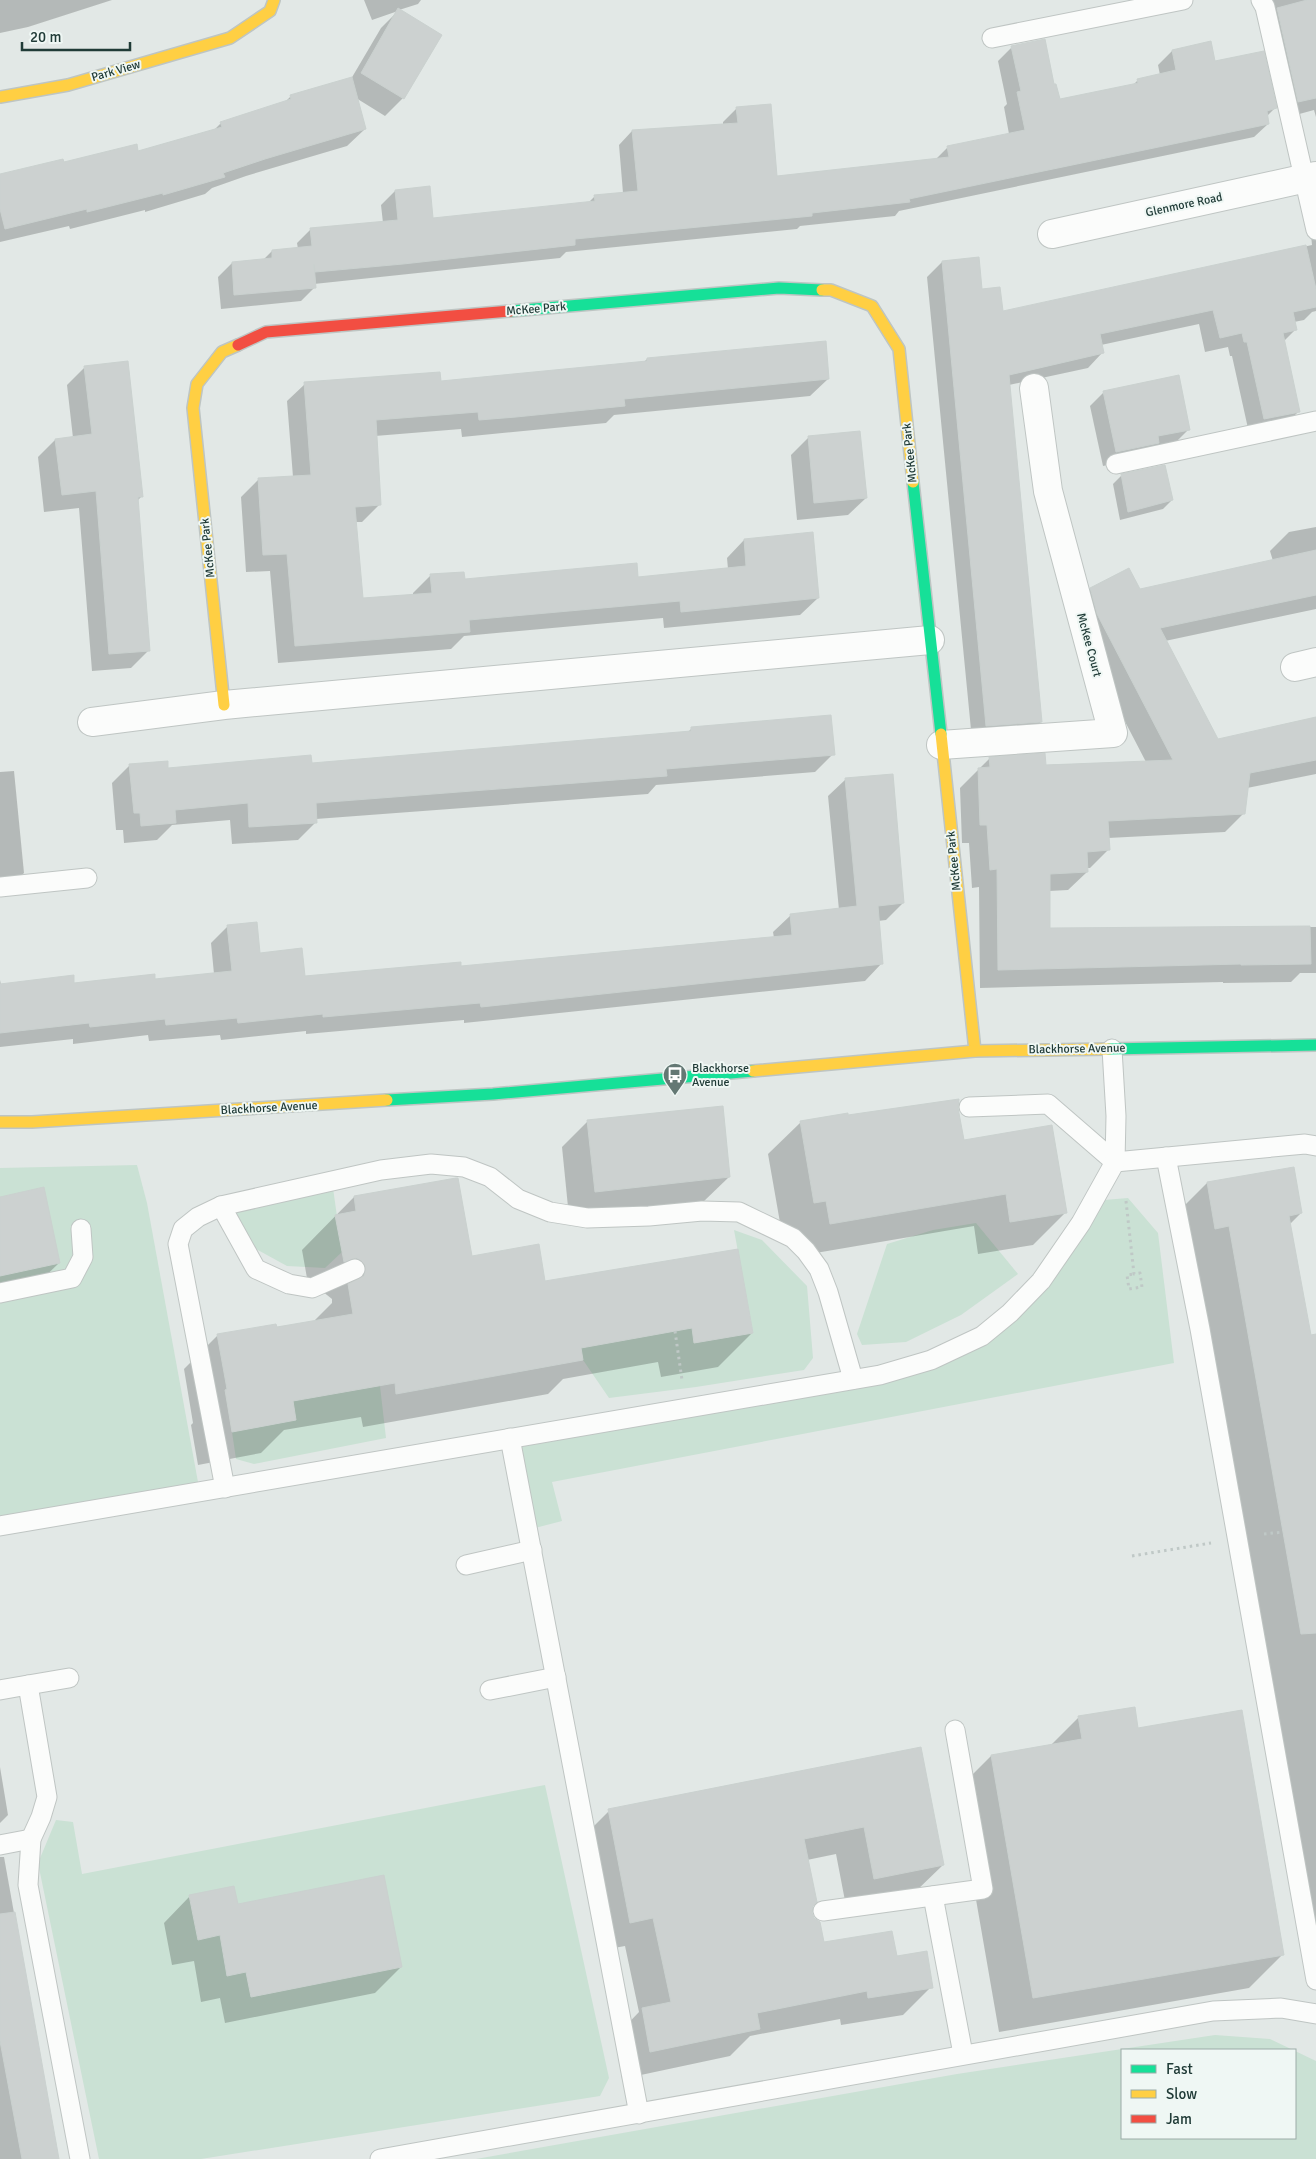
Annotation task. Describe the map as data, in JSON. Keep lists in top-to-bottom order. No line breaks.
{"streets":{"street":["Park View","Glenmore Road","McKee Park","McKee Court","Blackhorse Avenue"]},"crossings":[["McKee Park","McKee Court"],["McKee Park","Blackhorse Avenue"]],"places":{"bus stop":["Blackhorse Avenue"]},"legend":["Fast","Slow","Jam"],"scale_bar":"20 m"}
